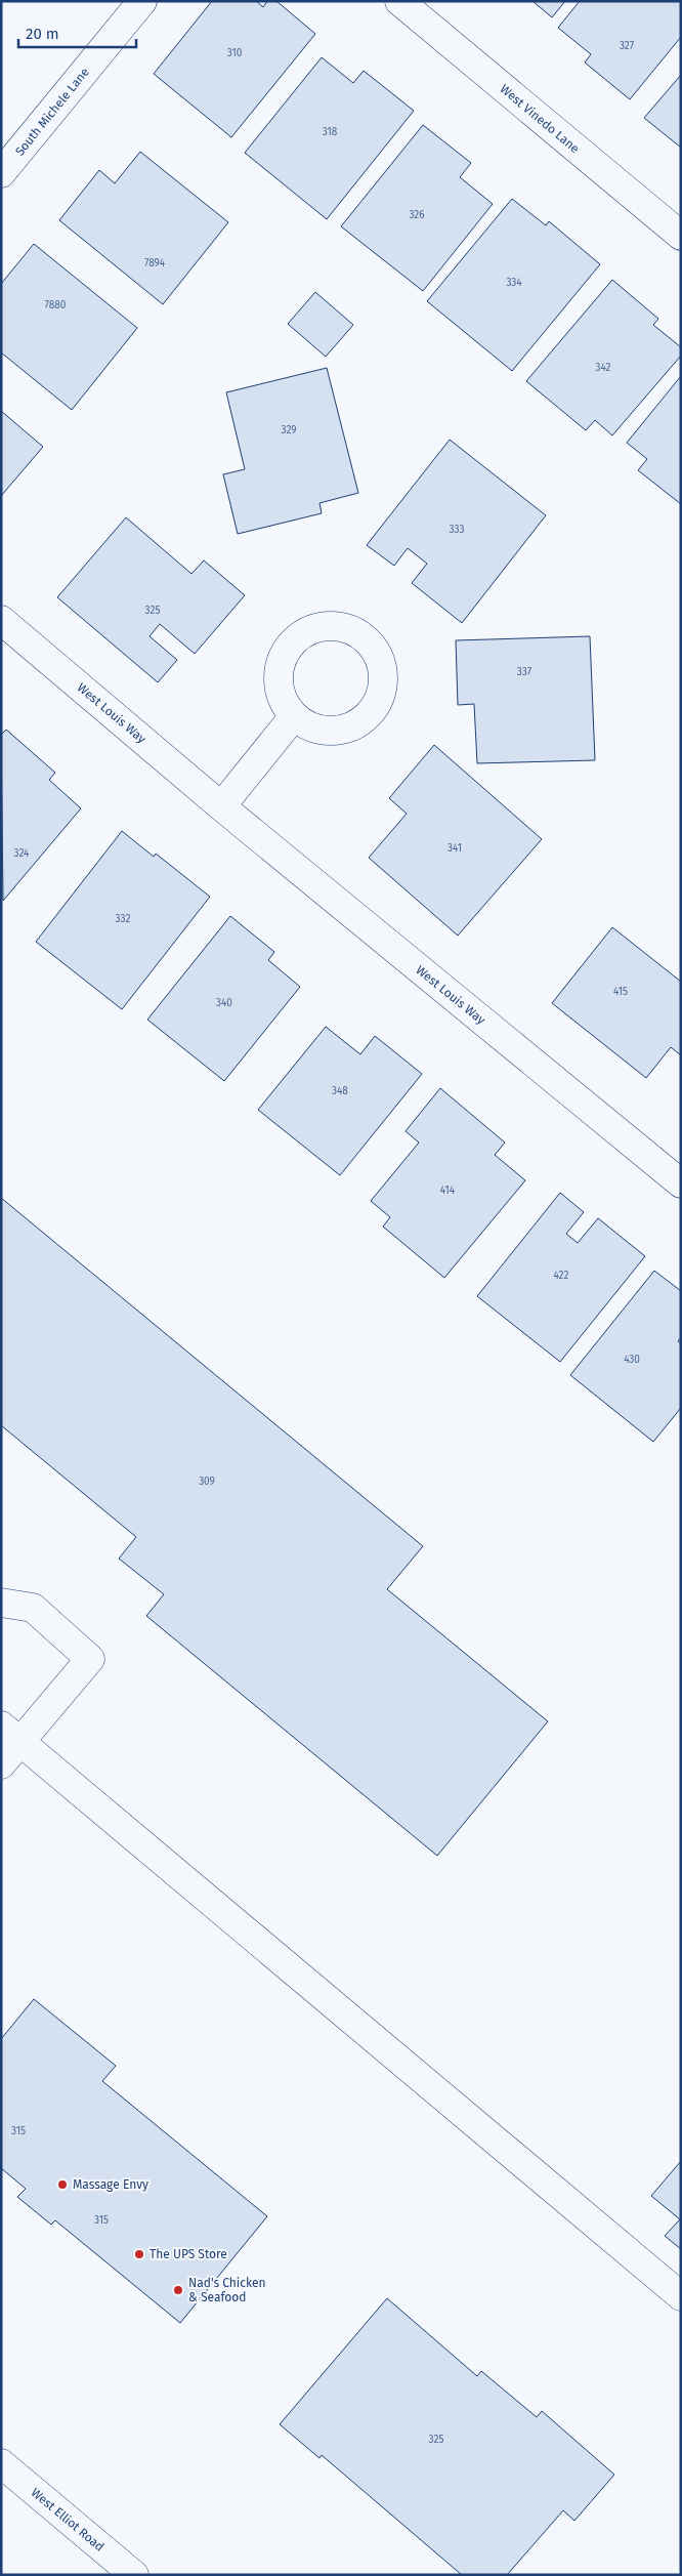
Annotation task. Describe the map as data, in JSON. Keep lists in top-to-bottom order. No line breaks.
{"streets":{"street":["South Michele Lane","West Vinedo Lane","West Louis Way","West Elliot Road"]},"places":["Massage Envy","The UPS Store","Nad's Chicken & Seafood"],"house_numbers":["327","310","318","326","7894","334","7880","342","329","333","325","337","341","324","332","415","340","348","414","422","430","309","315","315","325"],"scale_bar":"20 m"}
